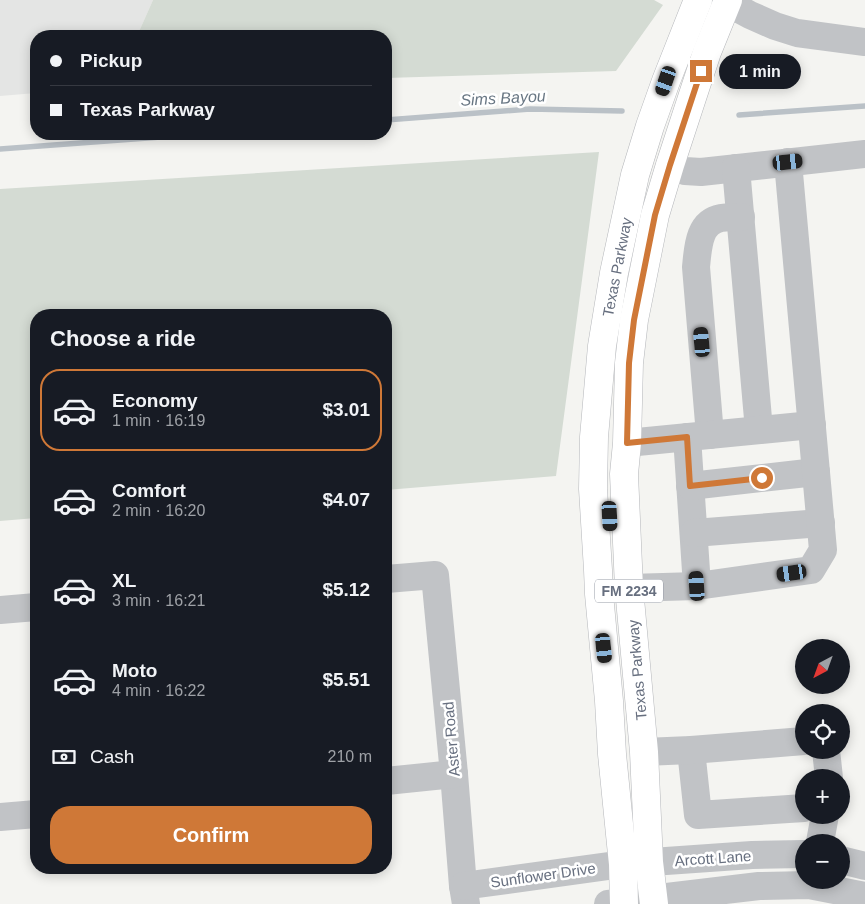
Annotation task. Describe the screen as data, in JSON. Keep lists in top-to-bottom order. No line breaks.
{"streets":{"main road":["Texas Parkway","FM 2234"],"street":["Aster Road","Arcott Lane","Sunflower Drive"]},"crossings":[["Texas Parkway","Arcott Lane"],["Texas Parkway","Sunflower Drive"],["Aster Road","Sunflower Drive"],["Arcott Lane","Sunflower Drive"]],"water":["Sims Bayou"],"north":"bottom left","page":{"banner":["Pickup","Texas Parkway"],"bubble":"1 min","heading":"Choose a ride","list":[{"name":"Economy","note":"1 min · 16:19","value":"$3.01"},{"name":"Comfort","note":"2 min · 16:20","value":"$4.07"},{"name":"XL","note":"3 min · 16:21","value":"$5.12"},{"name":"Moto","note":"4 min · 16:22","value":"$5.51"}],"map_buttons":["+","−"],"pay":["Cash","210 m"],"buttons":"Confirm"}}
